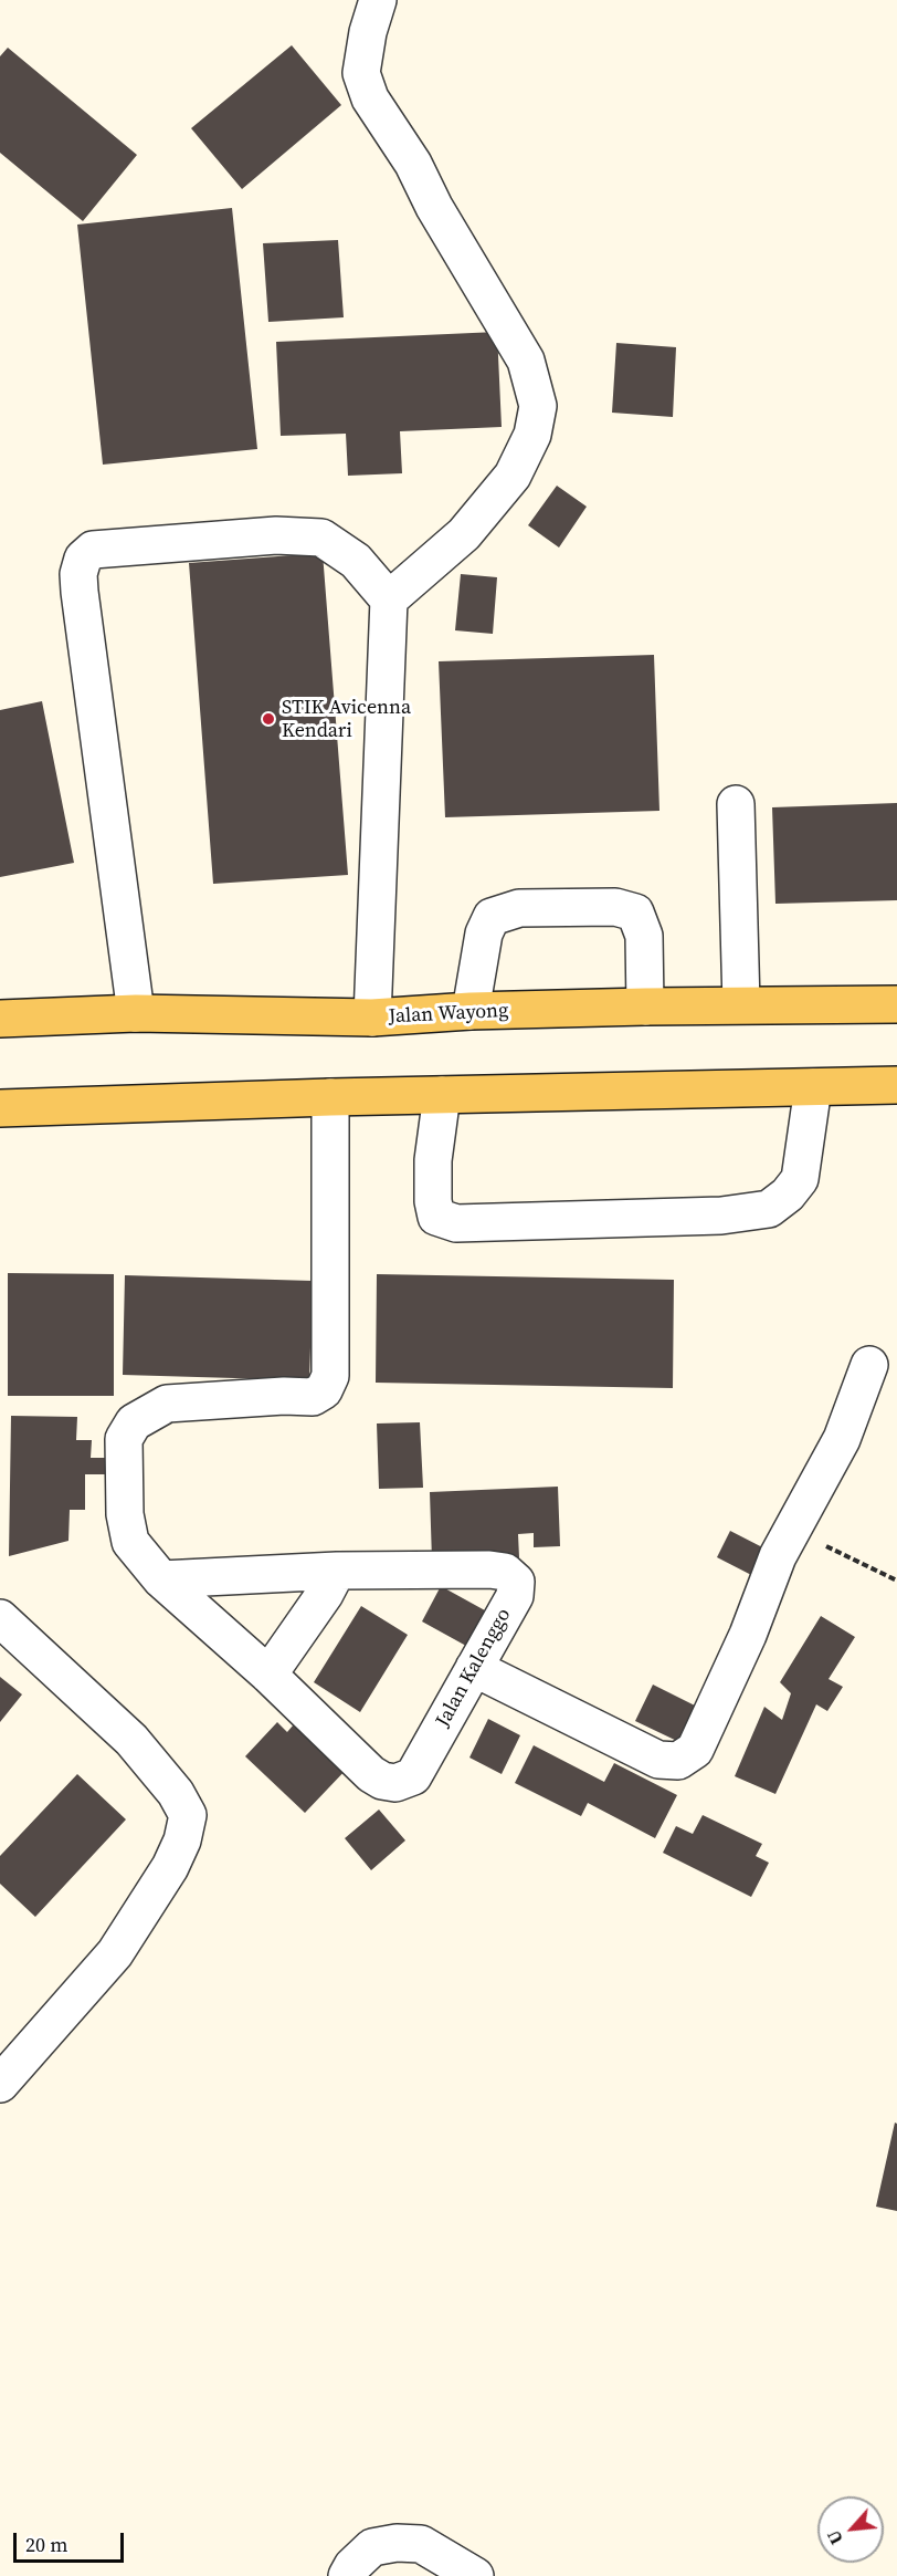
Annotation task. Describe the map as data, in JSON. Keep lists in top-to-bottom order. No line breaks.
{"streets":{"main road":["Jalan Wayong"],"street":["Jalan Kalenggo"]},"places":["STIK Avicenna Kendari"],"scale_bar":"20 m","north":"bottom left"}
